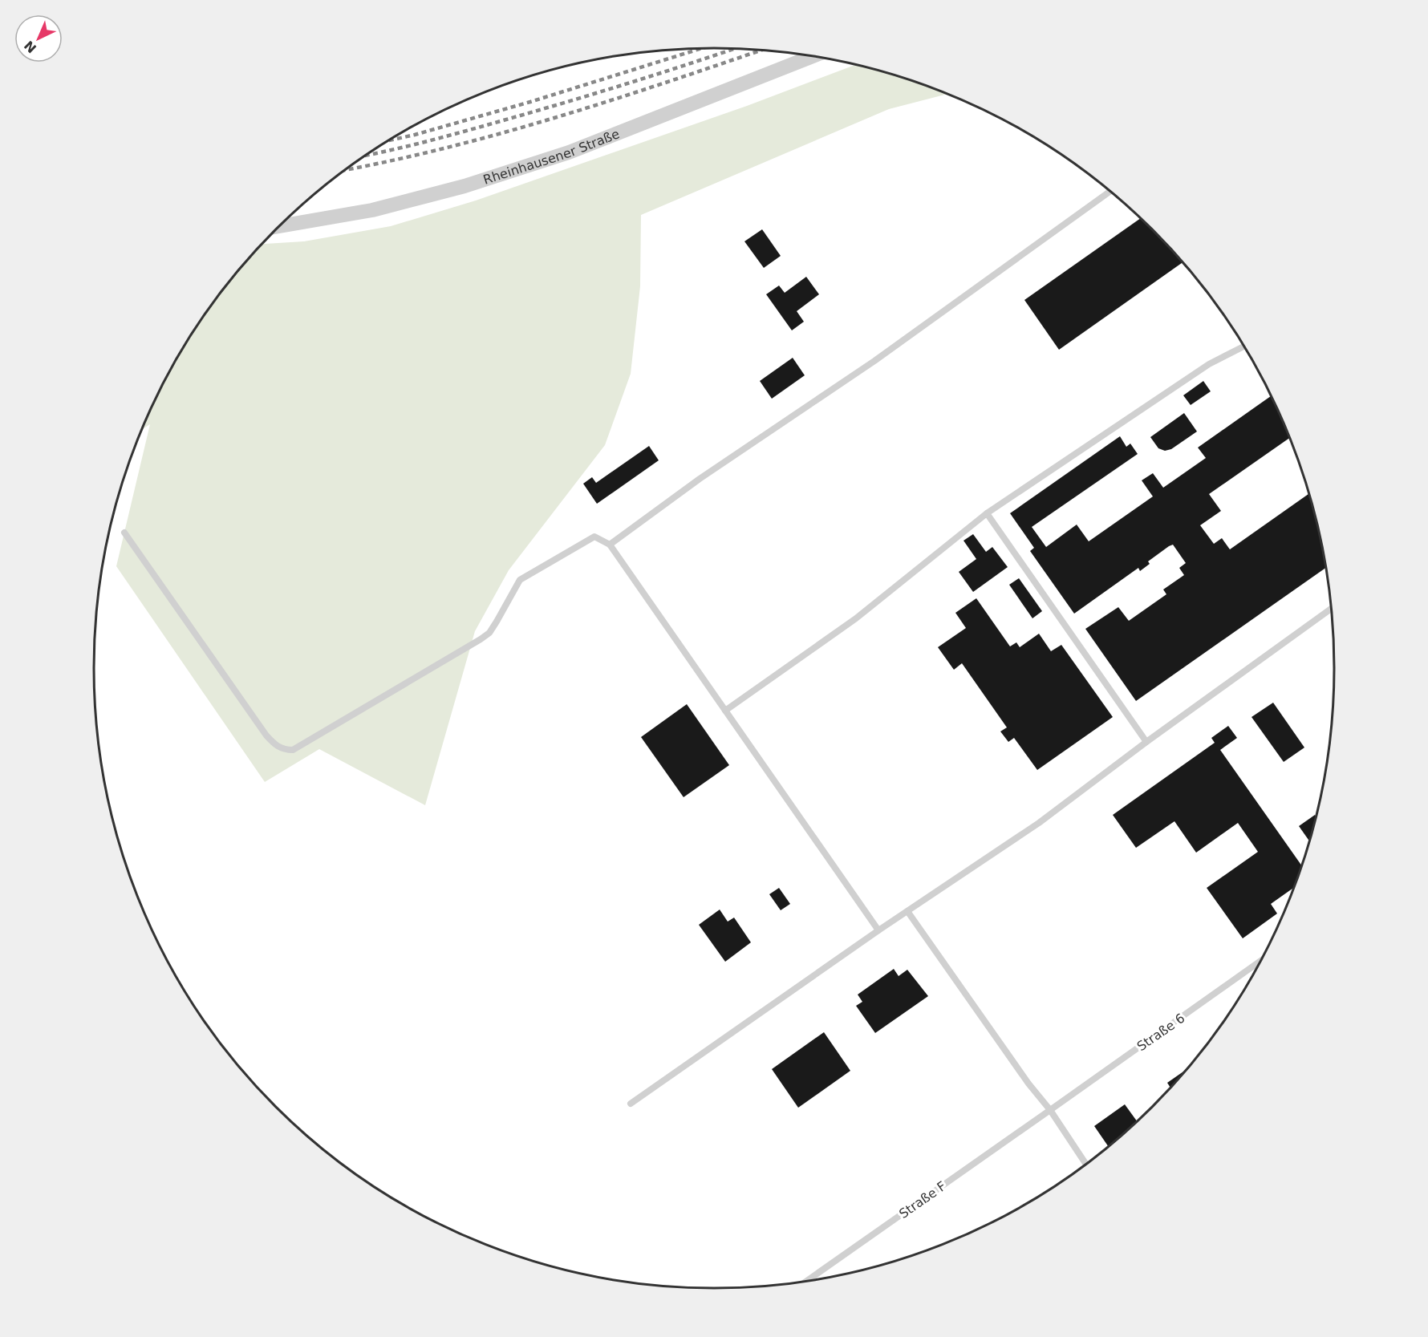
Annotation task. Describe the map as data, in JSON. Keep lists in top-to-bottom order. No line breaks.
{"streets":{"street":["Rheinhausener Straße"],"lane":["Straße 6","Straße F"]},"crossings":[["Straße 6","Straße F"]],"north":"bottom left"}
